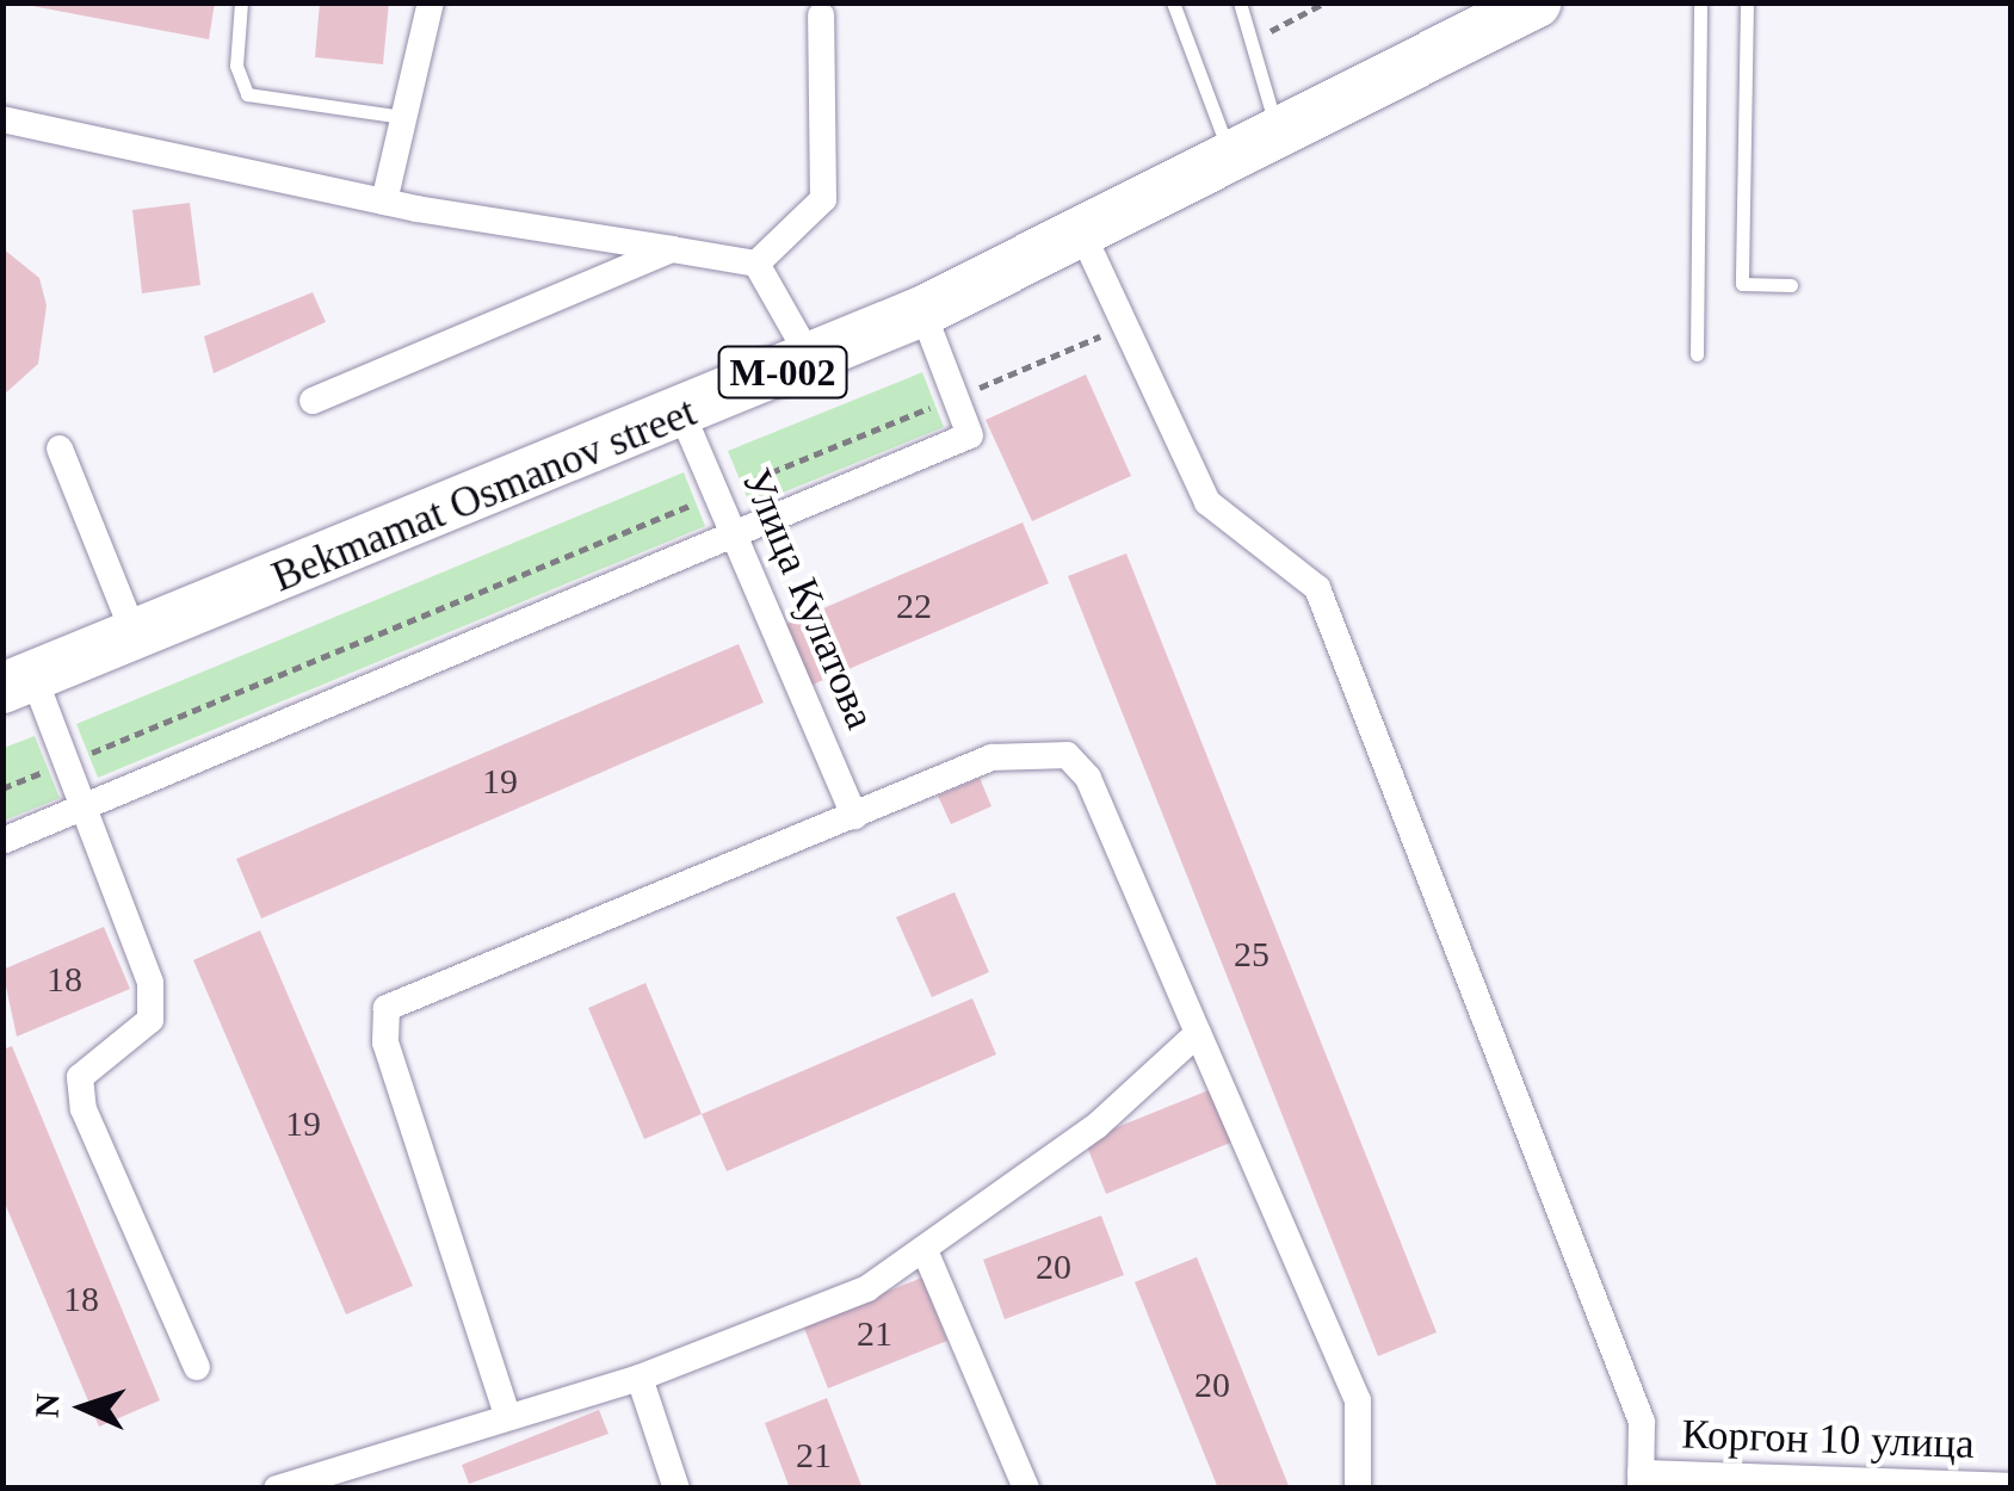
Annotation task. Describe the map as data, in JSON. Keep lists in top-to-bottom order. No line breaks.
{"streets":{"highway":["M-002","Bekmamat Osmanov street"],"street":["Улица Кулатова","Коргон 10 улица"]},"crossings":[["Bekmamat Osmanov street","Улица Кулатова"]],"house_numbers":["22","19","25","18","19","20","18","21","20","21"],"north":"left"}
